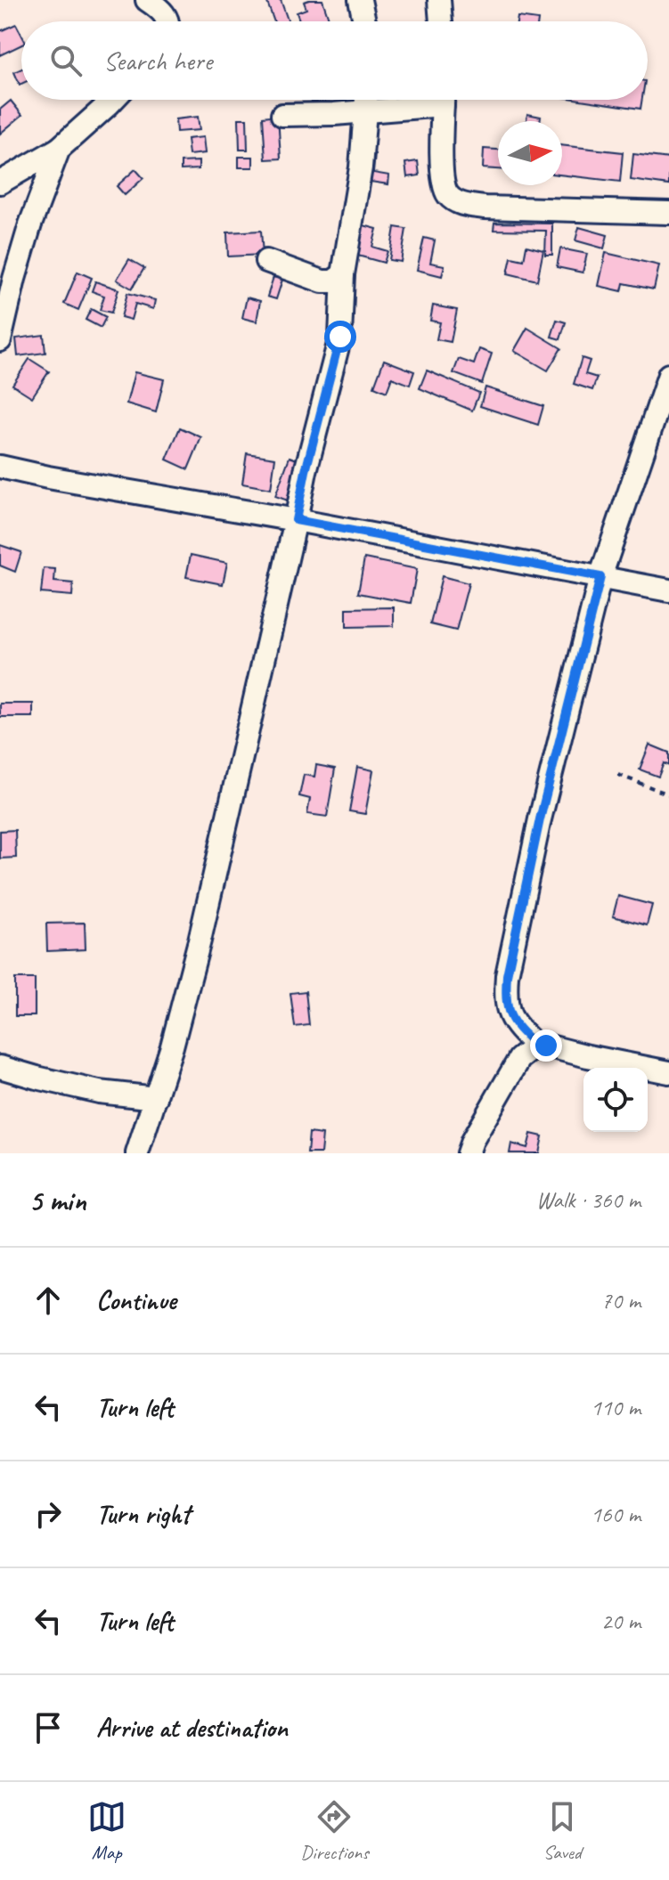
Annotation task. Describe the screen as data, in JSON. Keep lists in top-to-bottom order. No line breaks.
{"north":"right","page":{"search":"Search here","heading":["5 min","Walk · 360 m"],"list":[["Continue","70 m"],["Turn left","110 m"],["Turn right","160 m"],["Turn left","20 m"],"Arrive at destination"],"nav":["Map","Directions","Saved"]}}
